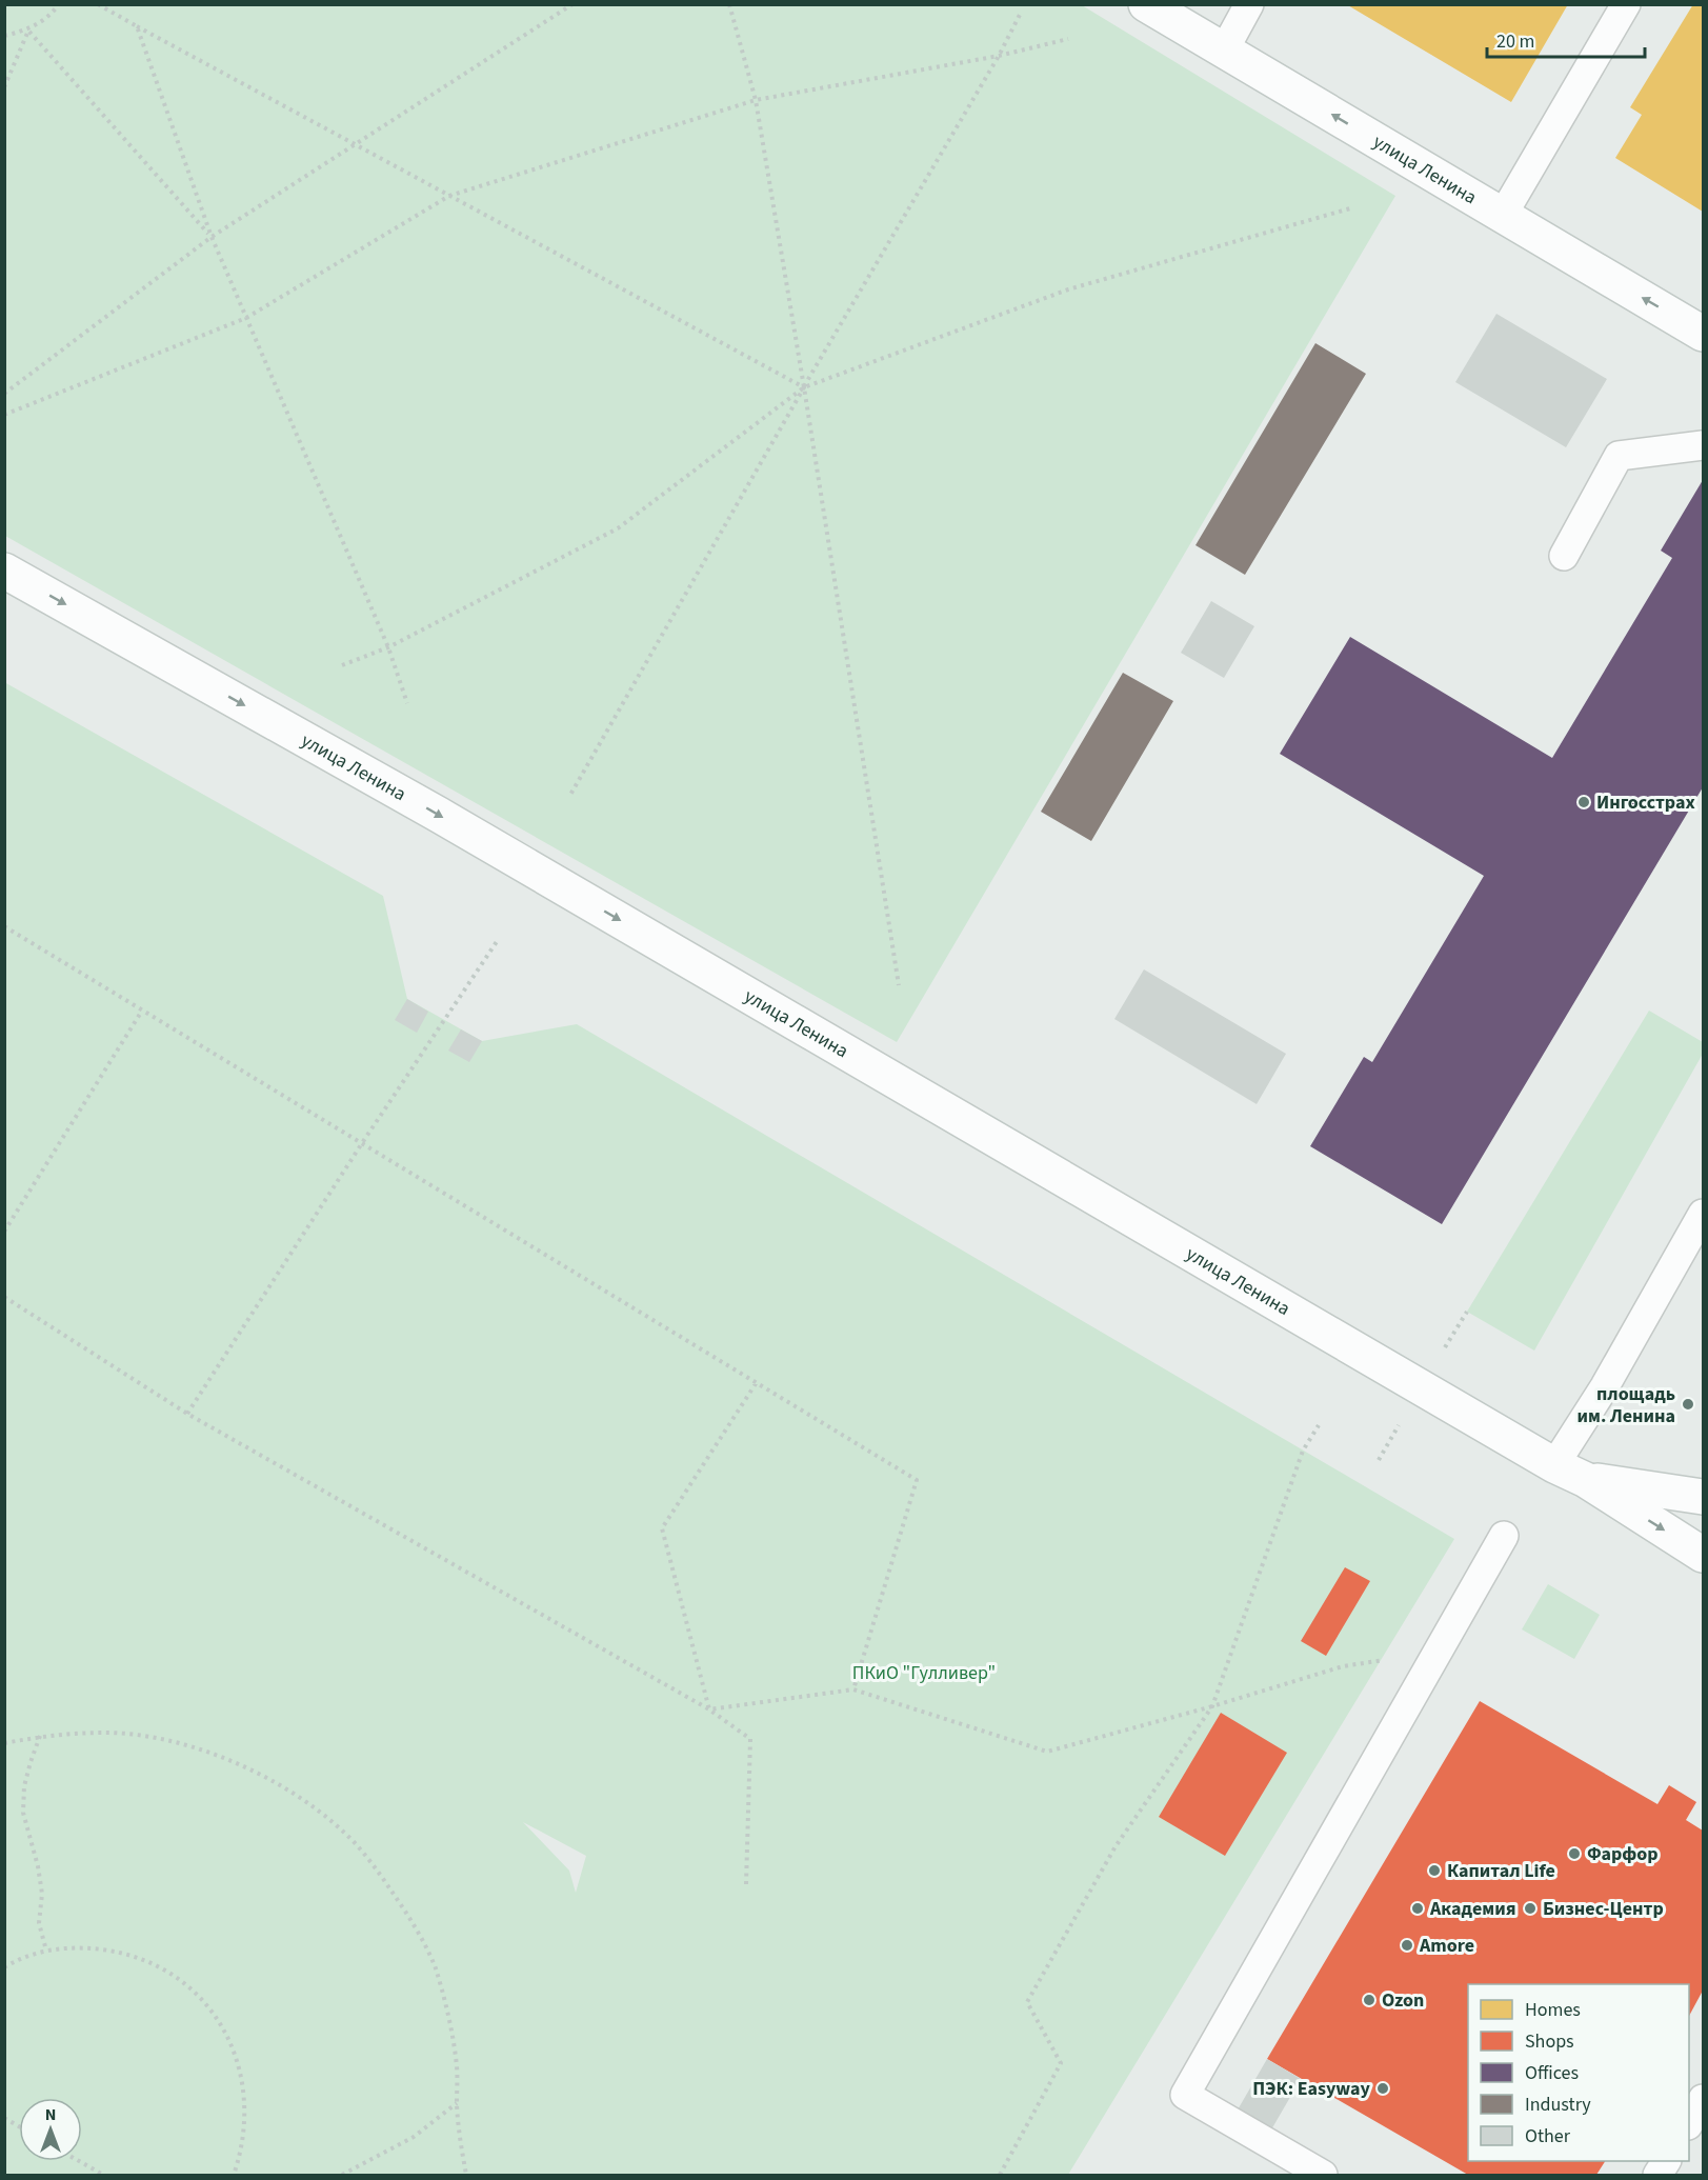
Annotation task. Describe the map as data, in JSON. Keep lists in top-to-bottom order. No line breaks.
{"streets":{"main road":["улица Ленина"]},"parks":["ПКиО \"Гулливер\""],"places":["Ингосстрах","площадь им. Ленина","Фарфор","Капитал Life","Академия","Бизнес-Центр","Amore","Ozon","ПЭК: Easyway"],"legend":["Homes","Shops","Offices","Industry","Other"],"scale_bar":"20 m","north":"top"}
